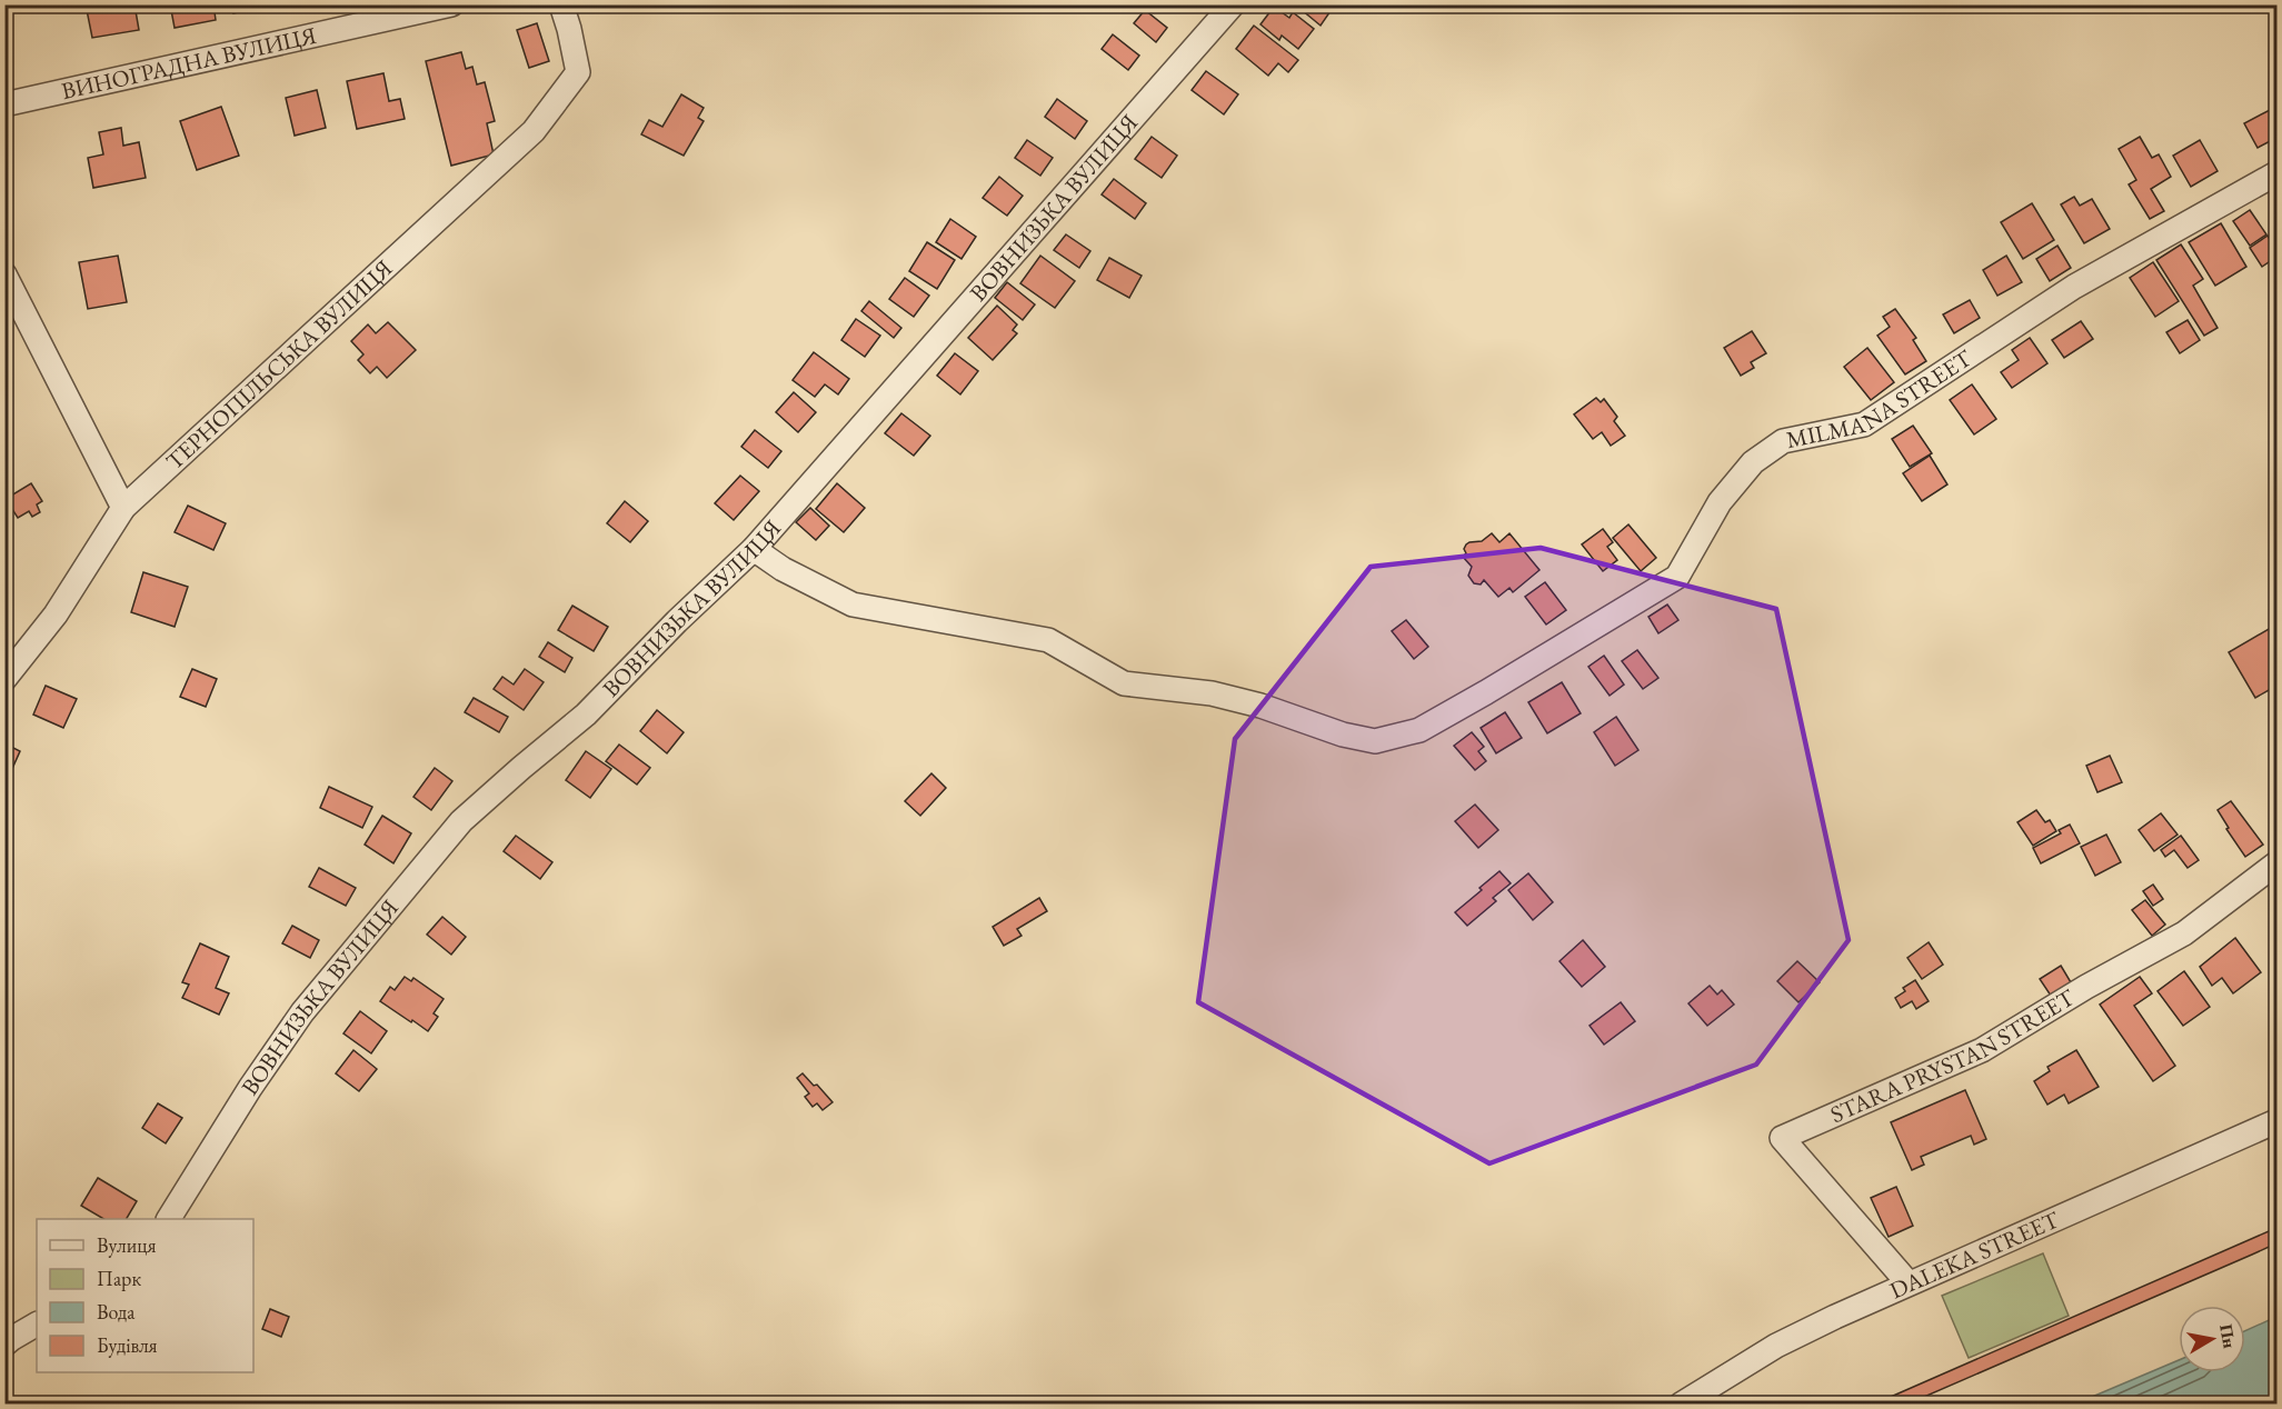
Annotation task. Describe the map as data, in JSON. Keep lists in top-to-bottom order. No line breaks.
{"streets":{"street":["ВИНОГРАДНА ВУЛИЦЯ","ВОВНИЗЬКА ВУЛИЦЯ","ТЕРНОПІЛЬСЬКА ВУЛИЦЯ","MILMANA STREET","STARA PRYSTAN STREET","DALEKA STREET"]},"crossings":[["ВОВНИЗЬКА ВУЛИЦЯ","MILMANA STREET"],["STARA PRYSTAN STREET","DALEKA STREET"]],"legend":["Вулиця","Парк","Вода","Будівля"],"north":"right"}
